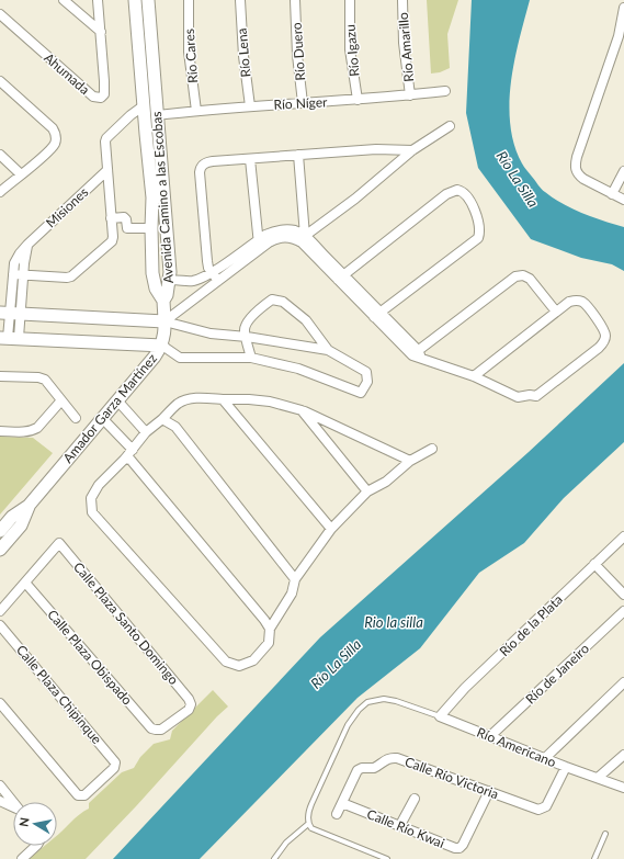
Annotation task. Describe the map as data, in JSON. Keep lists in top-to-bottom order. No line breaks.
{"streets":{"street":["Río Amarillo","Río Igazu","Río Duero","Río Lena","Río Cares","Ahumada","Río Níger","Avenida Camino a las Escobas","Misiones","Amador Garza Martínez","Calle Plaza Santo Domingo","Río de la Plata","Calle Plaza Obispado","Río de Janeiro","Calle Plaza Chipinque","Río Americano","Calle Río Victoria","Calle Río Kwai"]},"crossings":[["Río Amarillo","Río Níger"],["Río Igazu","Río Níger"],["Río Duero","Río Níger"],["Río Lena","Río Níger"],["Río Cares","Río Níger"],["Río Níger","Avenida Camino a las Escobas"],["Avenida Camino a las Escobas","Amador Garza Martínez"],["Calle Plaza Santo Domingo","Calle Plaza Obispado"],["Río de la Plata","Río Americano"],["Río de Janeiro","Río Americano"],["Río Americano","Calle Río Victoria"],["Calle Río Victoria","Calle Río Kwai"]],"water":["Río La Silla","Rio la silla"],"north":"left"}
